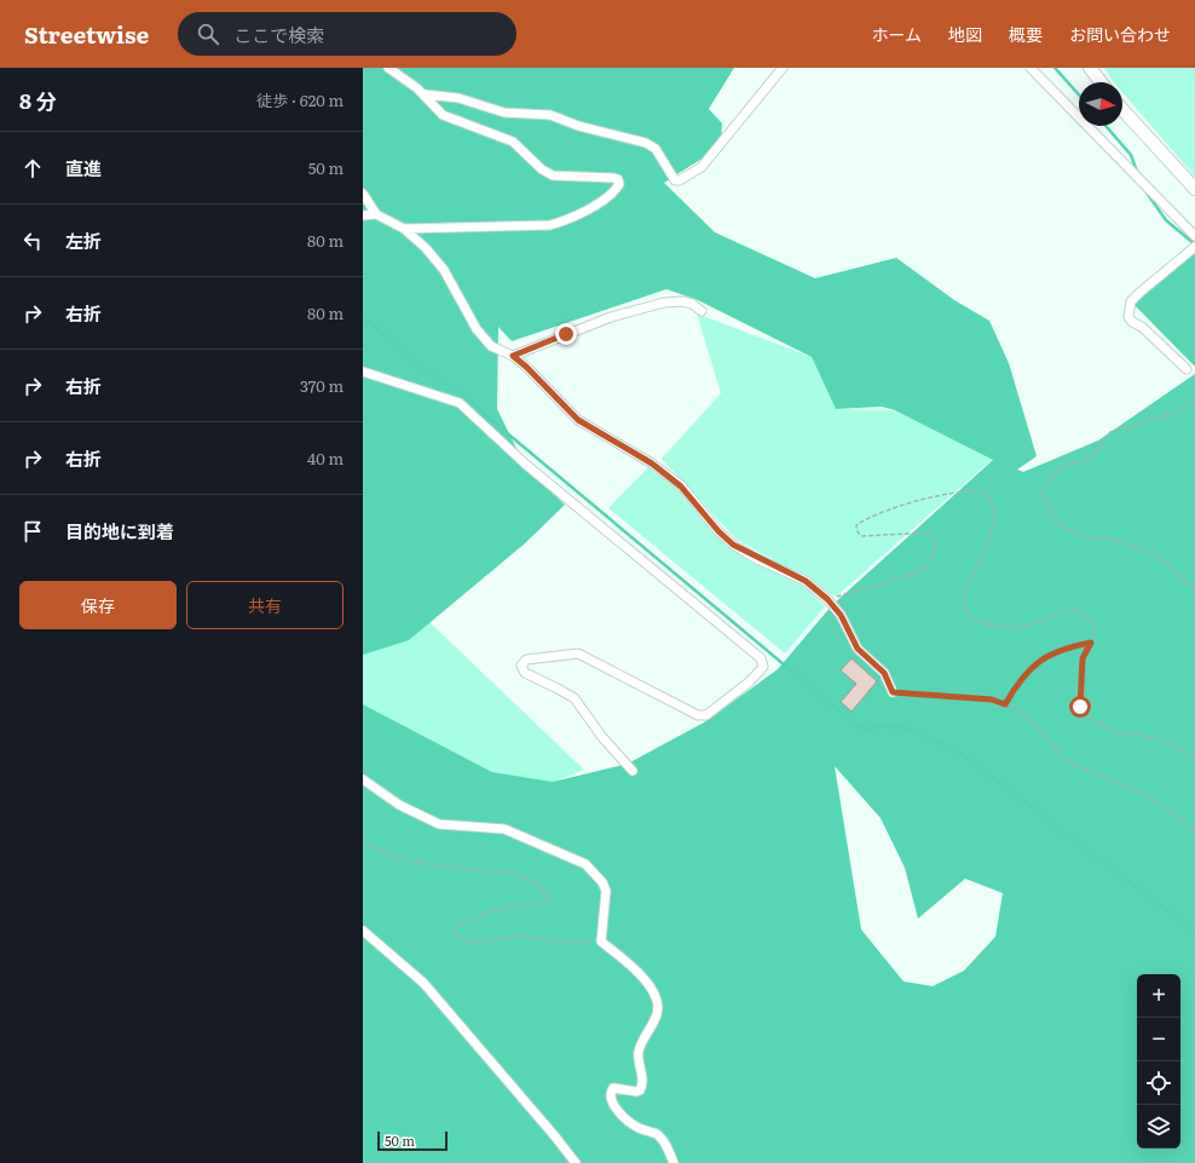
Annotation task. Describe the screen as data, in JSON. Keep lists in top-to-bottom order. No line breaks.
{"scale_bar":"50 m","north":"right","page":{"header":"Streetwise","search":"ここで検索","nav":["ホーム","地図","概要","お問い合わせ"],"heading":["8 分","徒歩 · 620 m"],"list":[["直進","50 m"],["左折","80 m"],["右折","80 m"],["右折","370 m"],["右折","40 m"],"目的地に到着"],"buttons":["保存","共有"],"map_buttons":["+","−"],"scale":"50 m"}}
